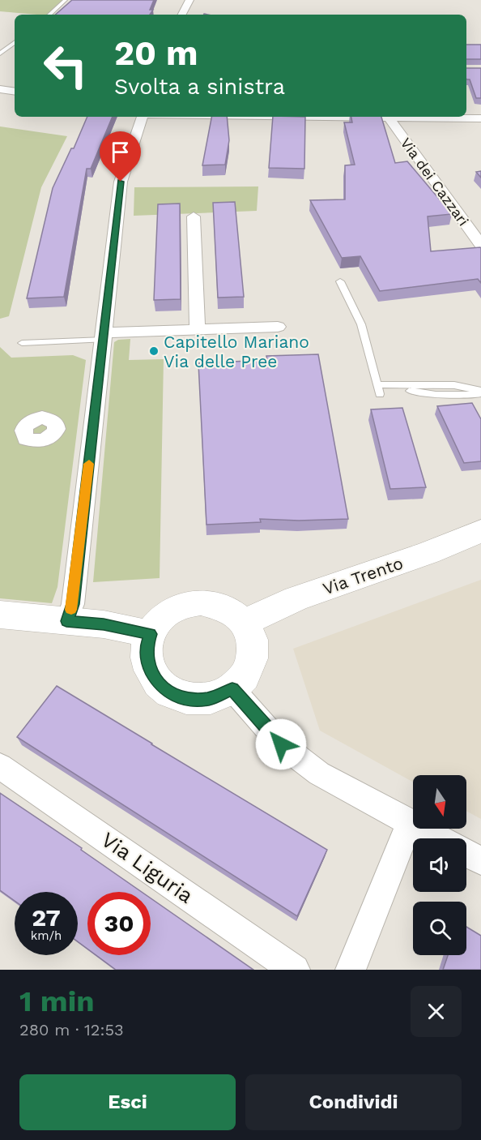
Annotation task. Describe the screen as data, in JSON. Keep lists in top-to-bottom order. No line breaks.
{"streets":{"street":["Via dei Cazzari","Via Trento","Via Liguria"]},"places":["Capitello Mariano Via delle Pree"],"north":"bottom","page":{"turn":["20 m","Svolta a sinistra"],"speed":"27 km/h","limit":"30","heading":["1 min","280 m · 12:53"],"buttons":["Esci","Condividi"]}}
